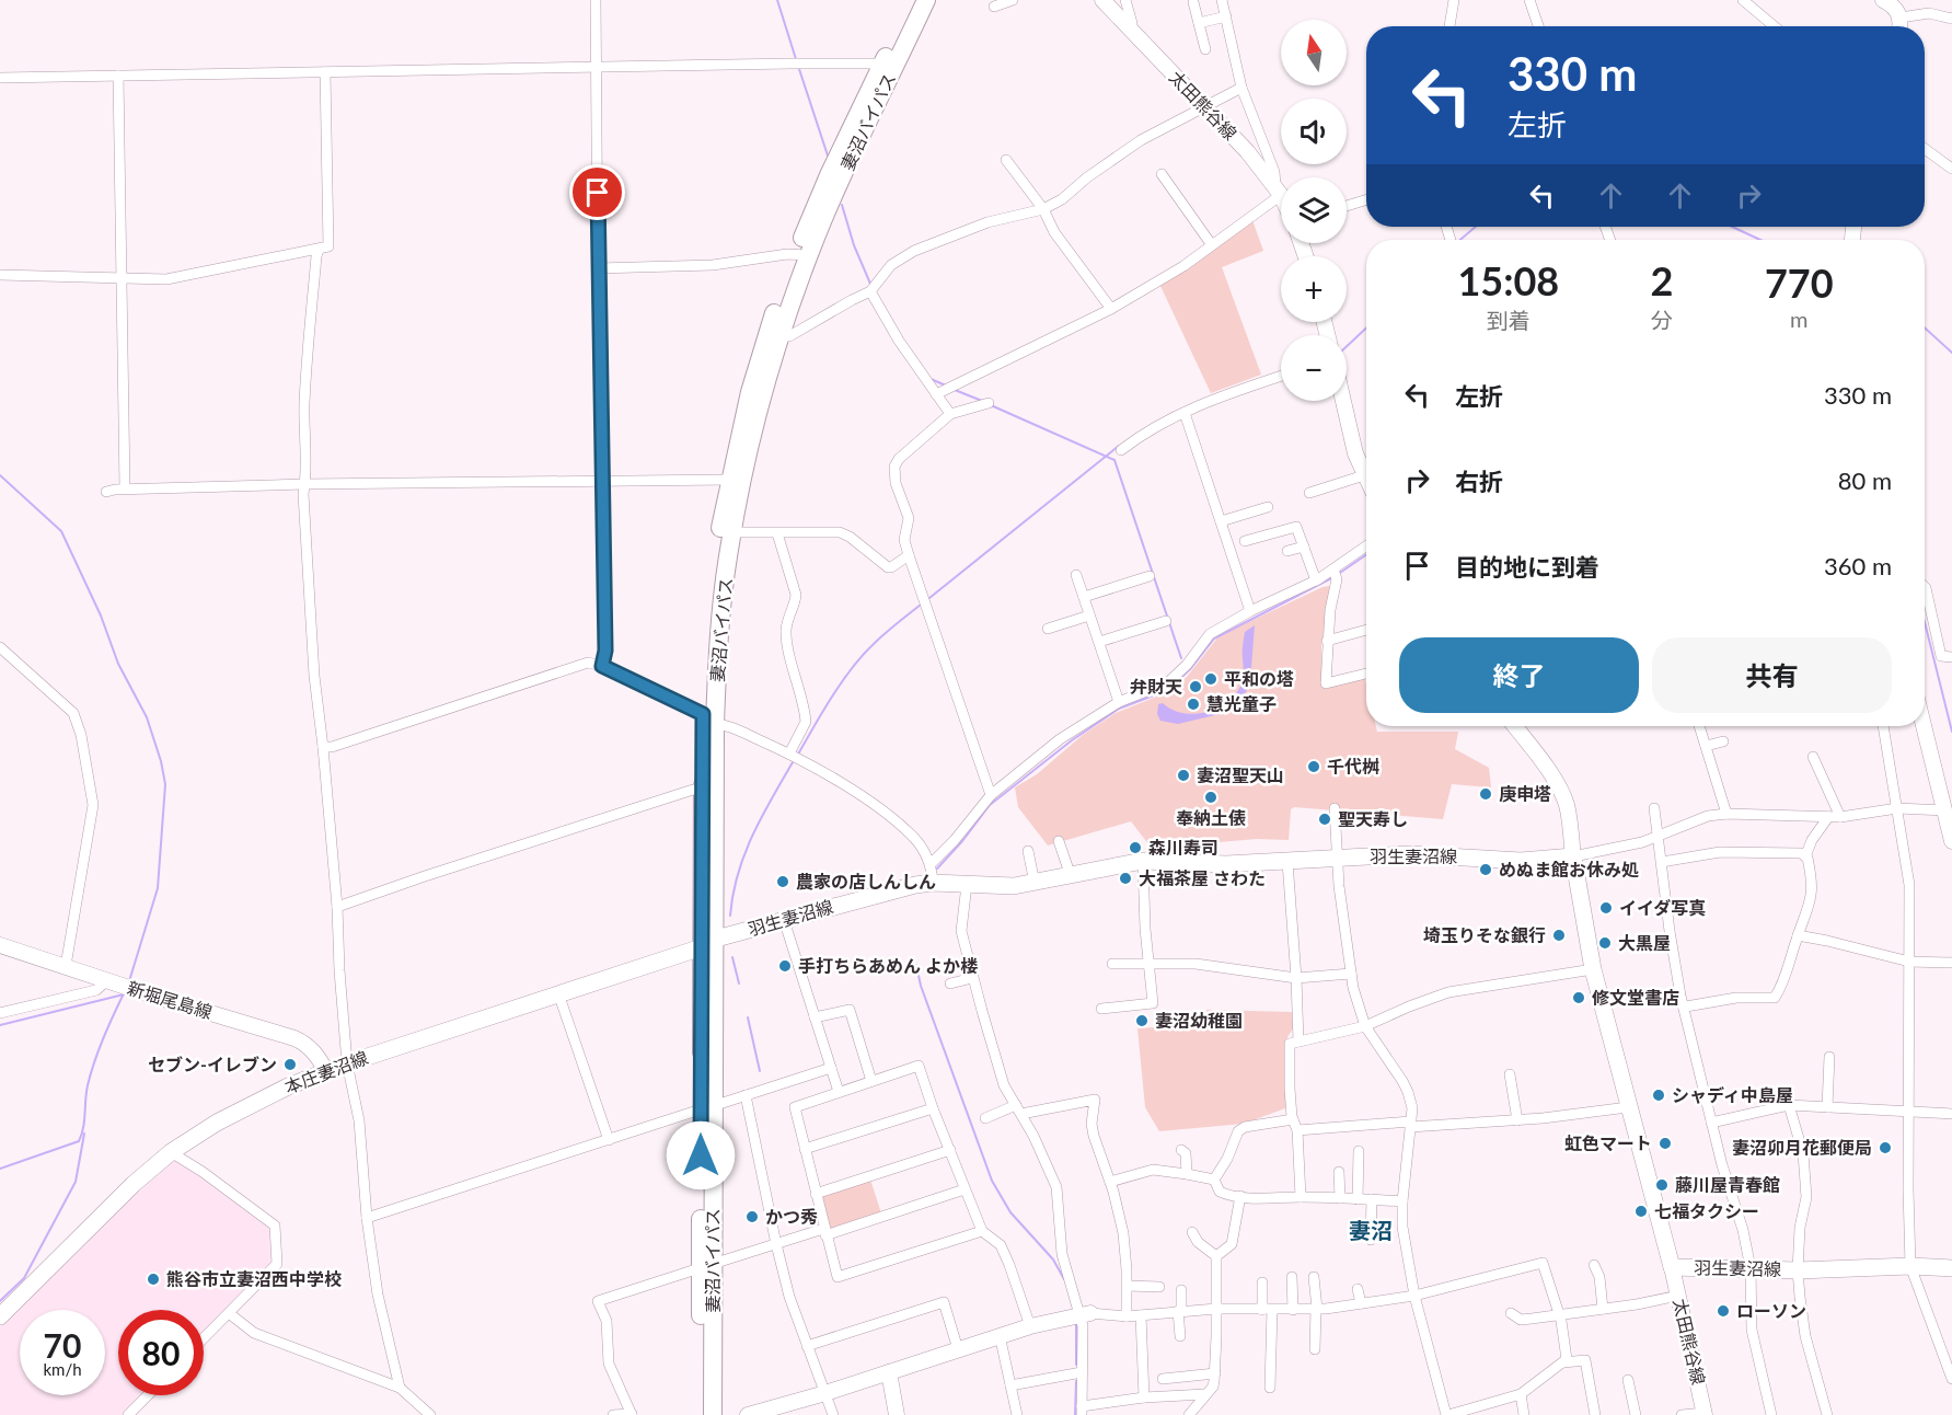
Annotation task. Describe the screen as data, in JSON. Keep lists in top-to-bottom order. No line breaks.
{"streets":{"highway":["妻沼バイパス"],"main road":["太田熊谷線","羽生妻沼線","新堀尾島線","本庄妻沼線"]},"crossings":[["太田熊谷線","羽生妻沼線"],["妻沼バイパス","羽生妻沼線"],["妻沼バイパス","本庄妻沼線"],["羽生妻沼線","本庄妻沼線"],["新堀尾島線","本庄妻沼線"]],"districts":["妻沼"],"places":["平和の塔","弁財天","慧光童子","千代桝","妻沼聖天山","庚申塔","奉納土俵","聖天寿し","森川寿司","めぬま館お休み処","大福茶屋 さわた","農家の店しんしん","イイダ写真","埼玉りそな銀行","大黒屋","手打ちらあめん よか楼","修文堂書店","妻沼幼稚園","セブン-イレブン","シャディ中島屋","虹色マート","妻沼卯月花郵便局","藤川屋青春館","七福タクシー","かつ秀","熊谷市立妻沼西中学校","ローソン"],"north":"top","page":{"map_buttons":["+","−"],"turn":["330 m","左折"],"eta":["15:08","到着","2","分","770","m"],"list":[{"name":"左折","value":"330 m"},{"name":"右折","value":"80 m"},{"name":"目的地に到着","value":"360 m"}],"buttons":["終了","共有"],"speed":"70 km/h","limit":"80"}}
